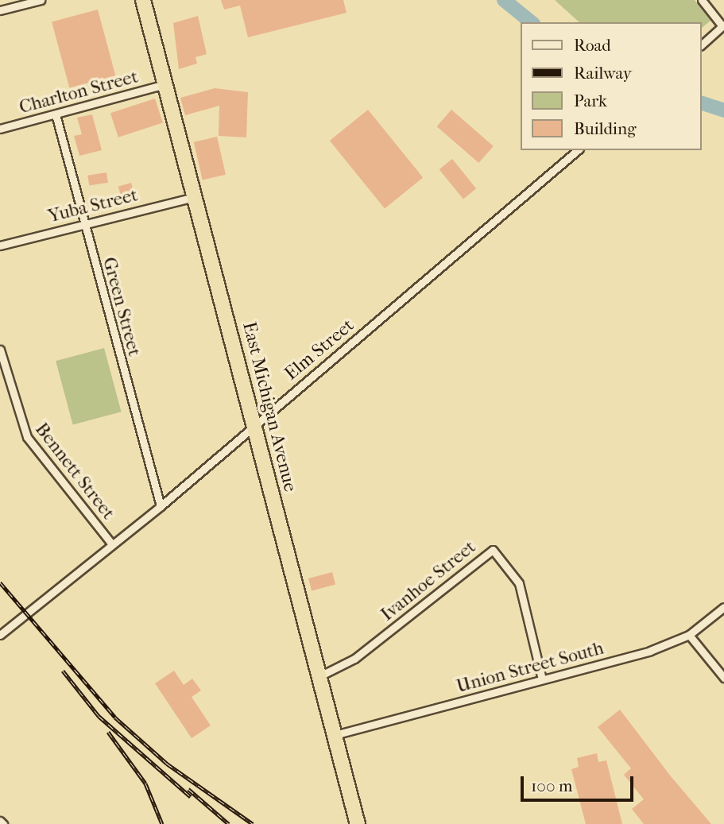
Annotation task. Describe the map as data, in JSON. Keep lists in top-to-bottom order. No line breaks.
{"streets":{"highway":["East Michigan Avenue"],"street":["Charlton Street","Yuba Street","Green Street","Elm Street","Bennett Street","Ivanhoe Street","Union Street South"]},"crossings":[["Charlton Street","Green Street"],["Charlton Street","East Michigan Avenue"],["Yuba Street","Green Street"],["Yuba Street","East Michigan Avenue"],["Green Street","Elm Street"],["Elm Street","East Michigan Avenue"],["Elm Street","Bennett Street"],["East Michigan Avenue","Ivanhoe Street"],["East Michigan Avenue","Union Street South"],["Ivanhoe Street","Union Street South"]],"legend":["Road","Railway","Park","Building"],"scale_bar":"100 m"}
